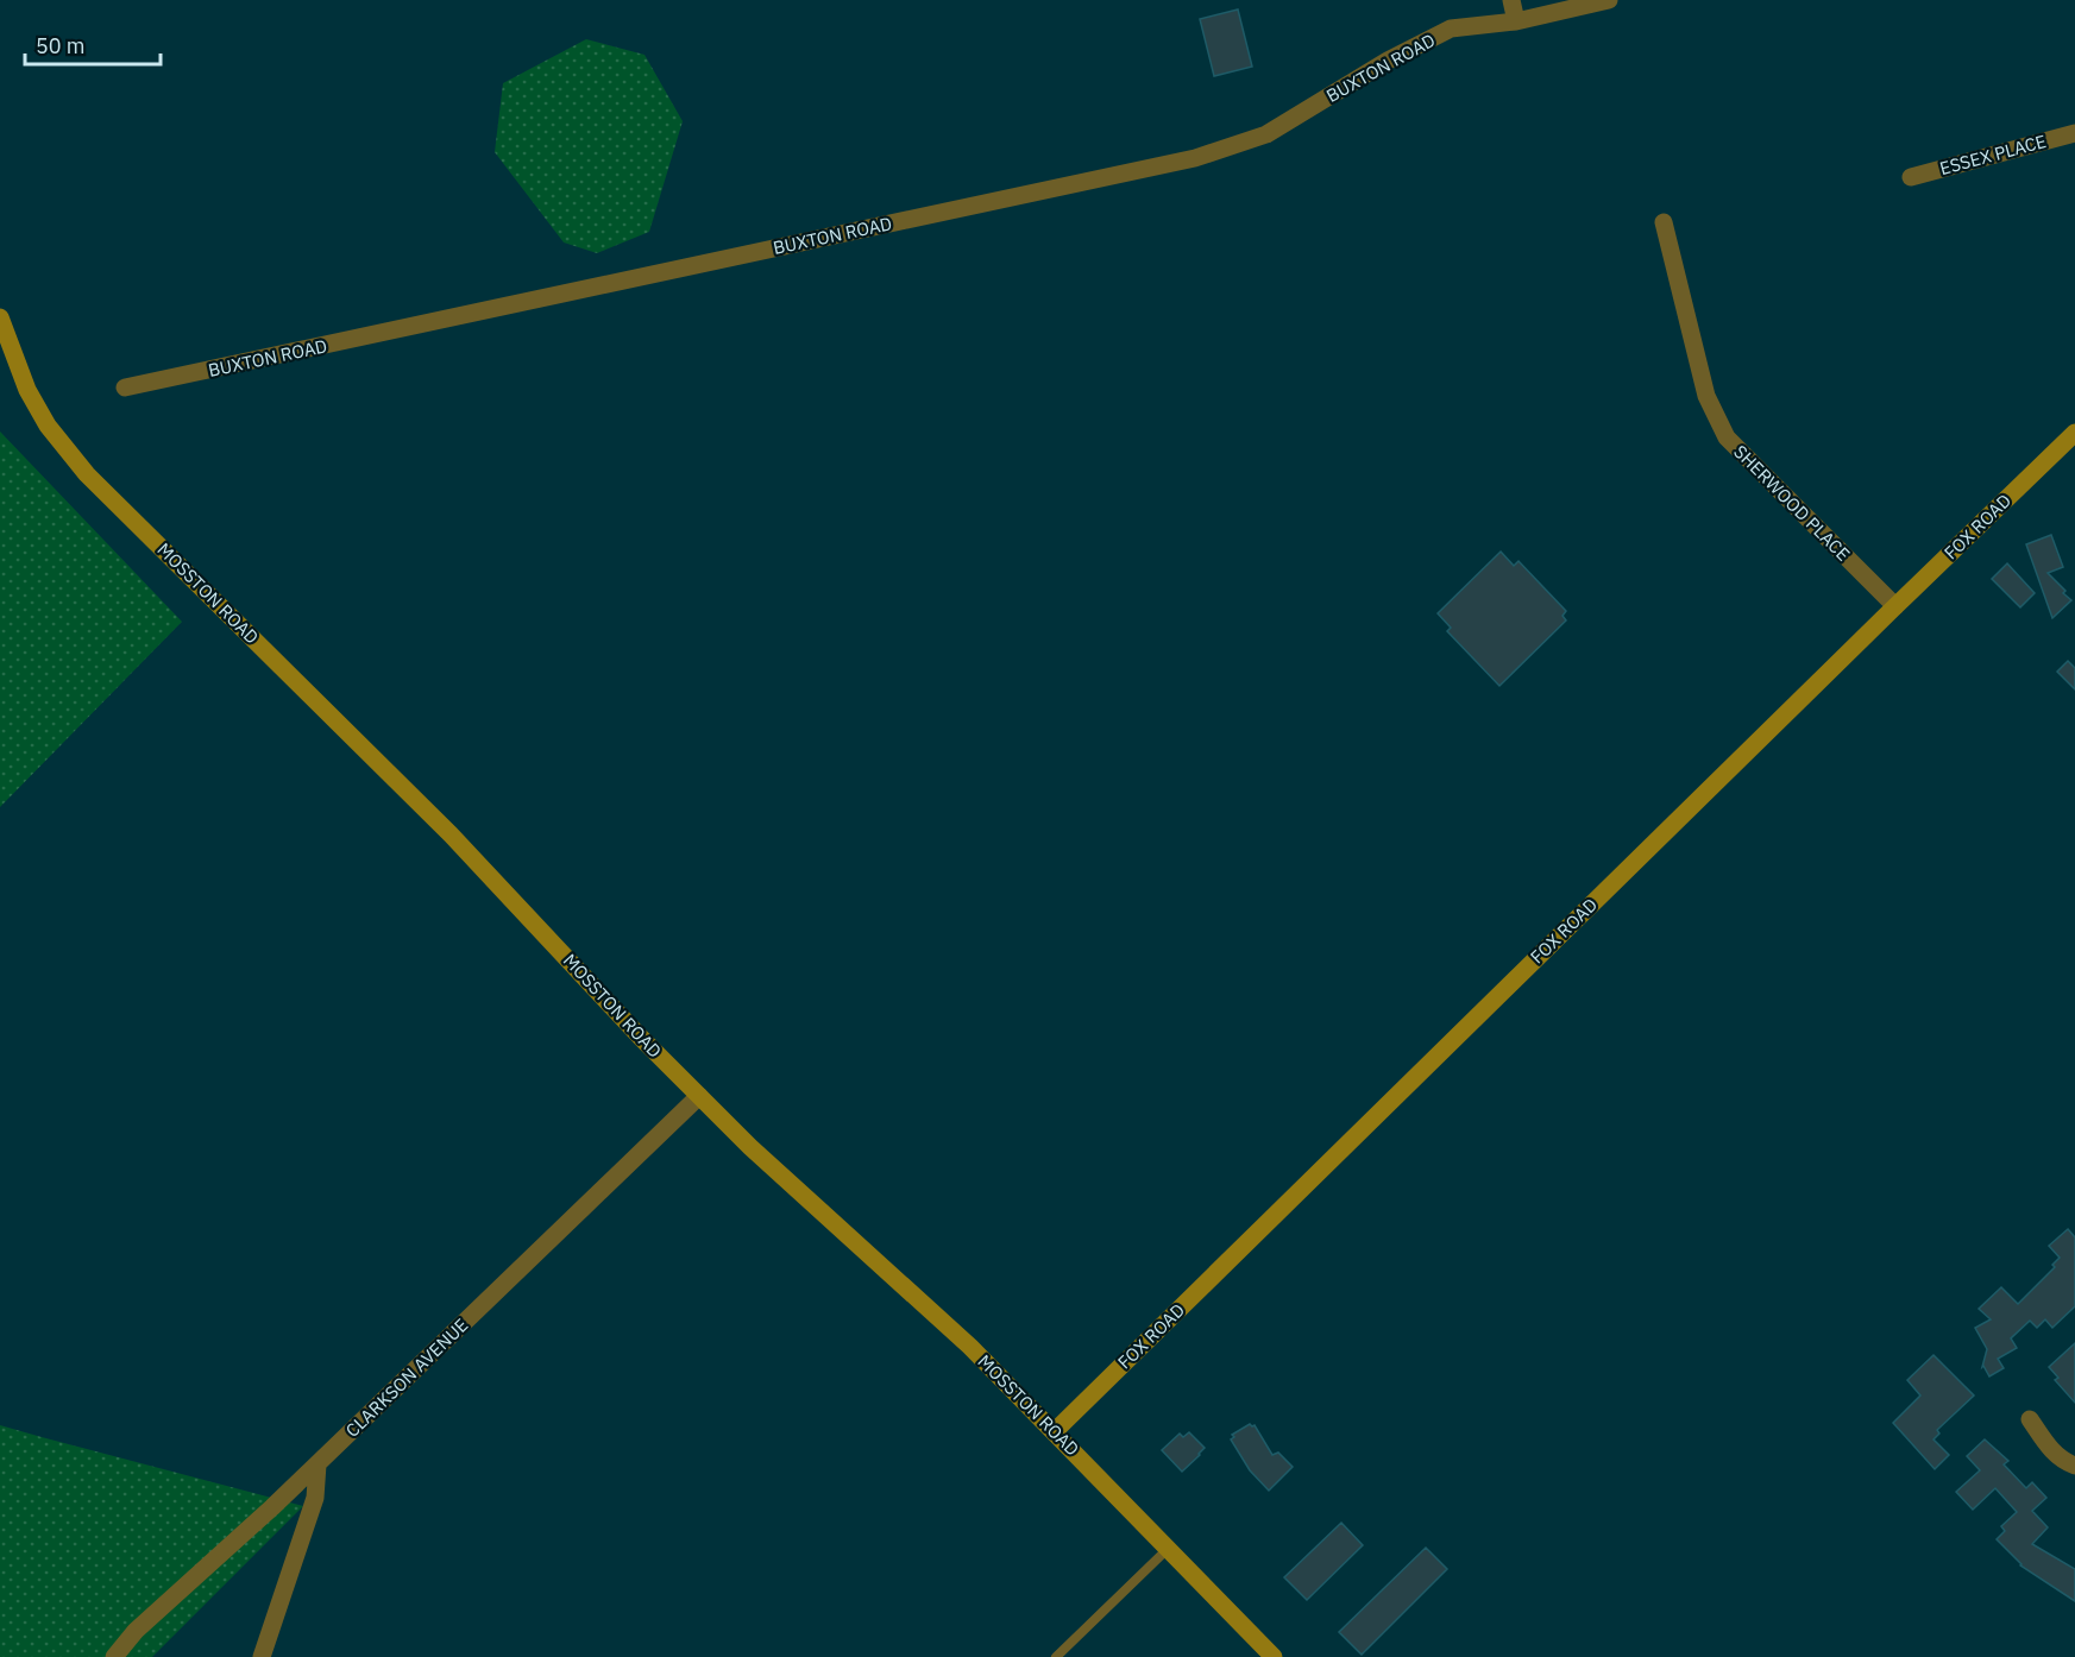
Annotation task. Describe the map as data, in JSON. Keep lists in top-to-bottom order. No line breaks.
{"streets":{"street":["BUXTON ROAD","ESSEX PLACE","SHERWOOD PLACE","FOX ROAD","MOSSTON ROAD","CLARKSON AVENUE"]},"crossings":[["SHERWOOD PLACE","FOX ROAD"],["FOX ROAD","MOSSTON ROAD"],["MOSSTON ROAD","CLARKSON AVENUE"]],"scale_bar":"50 m"}
